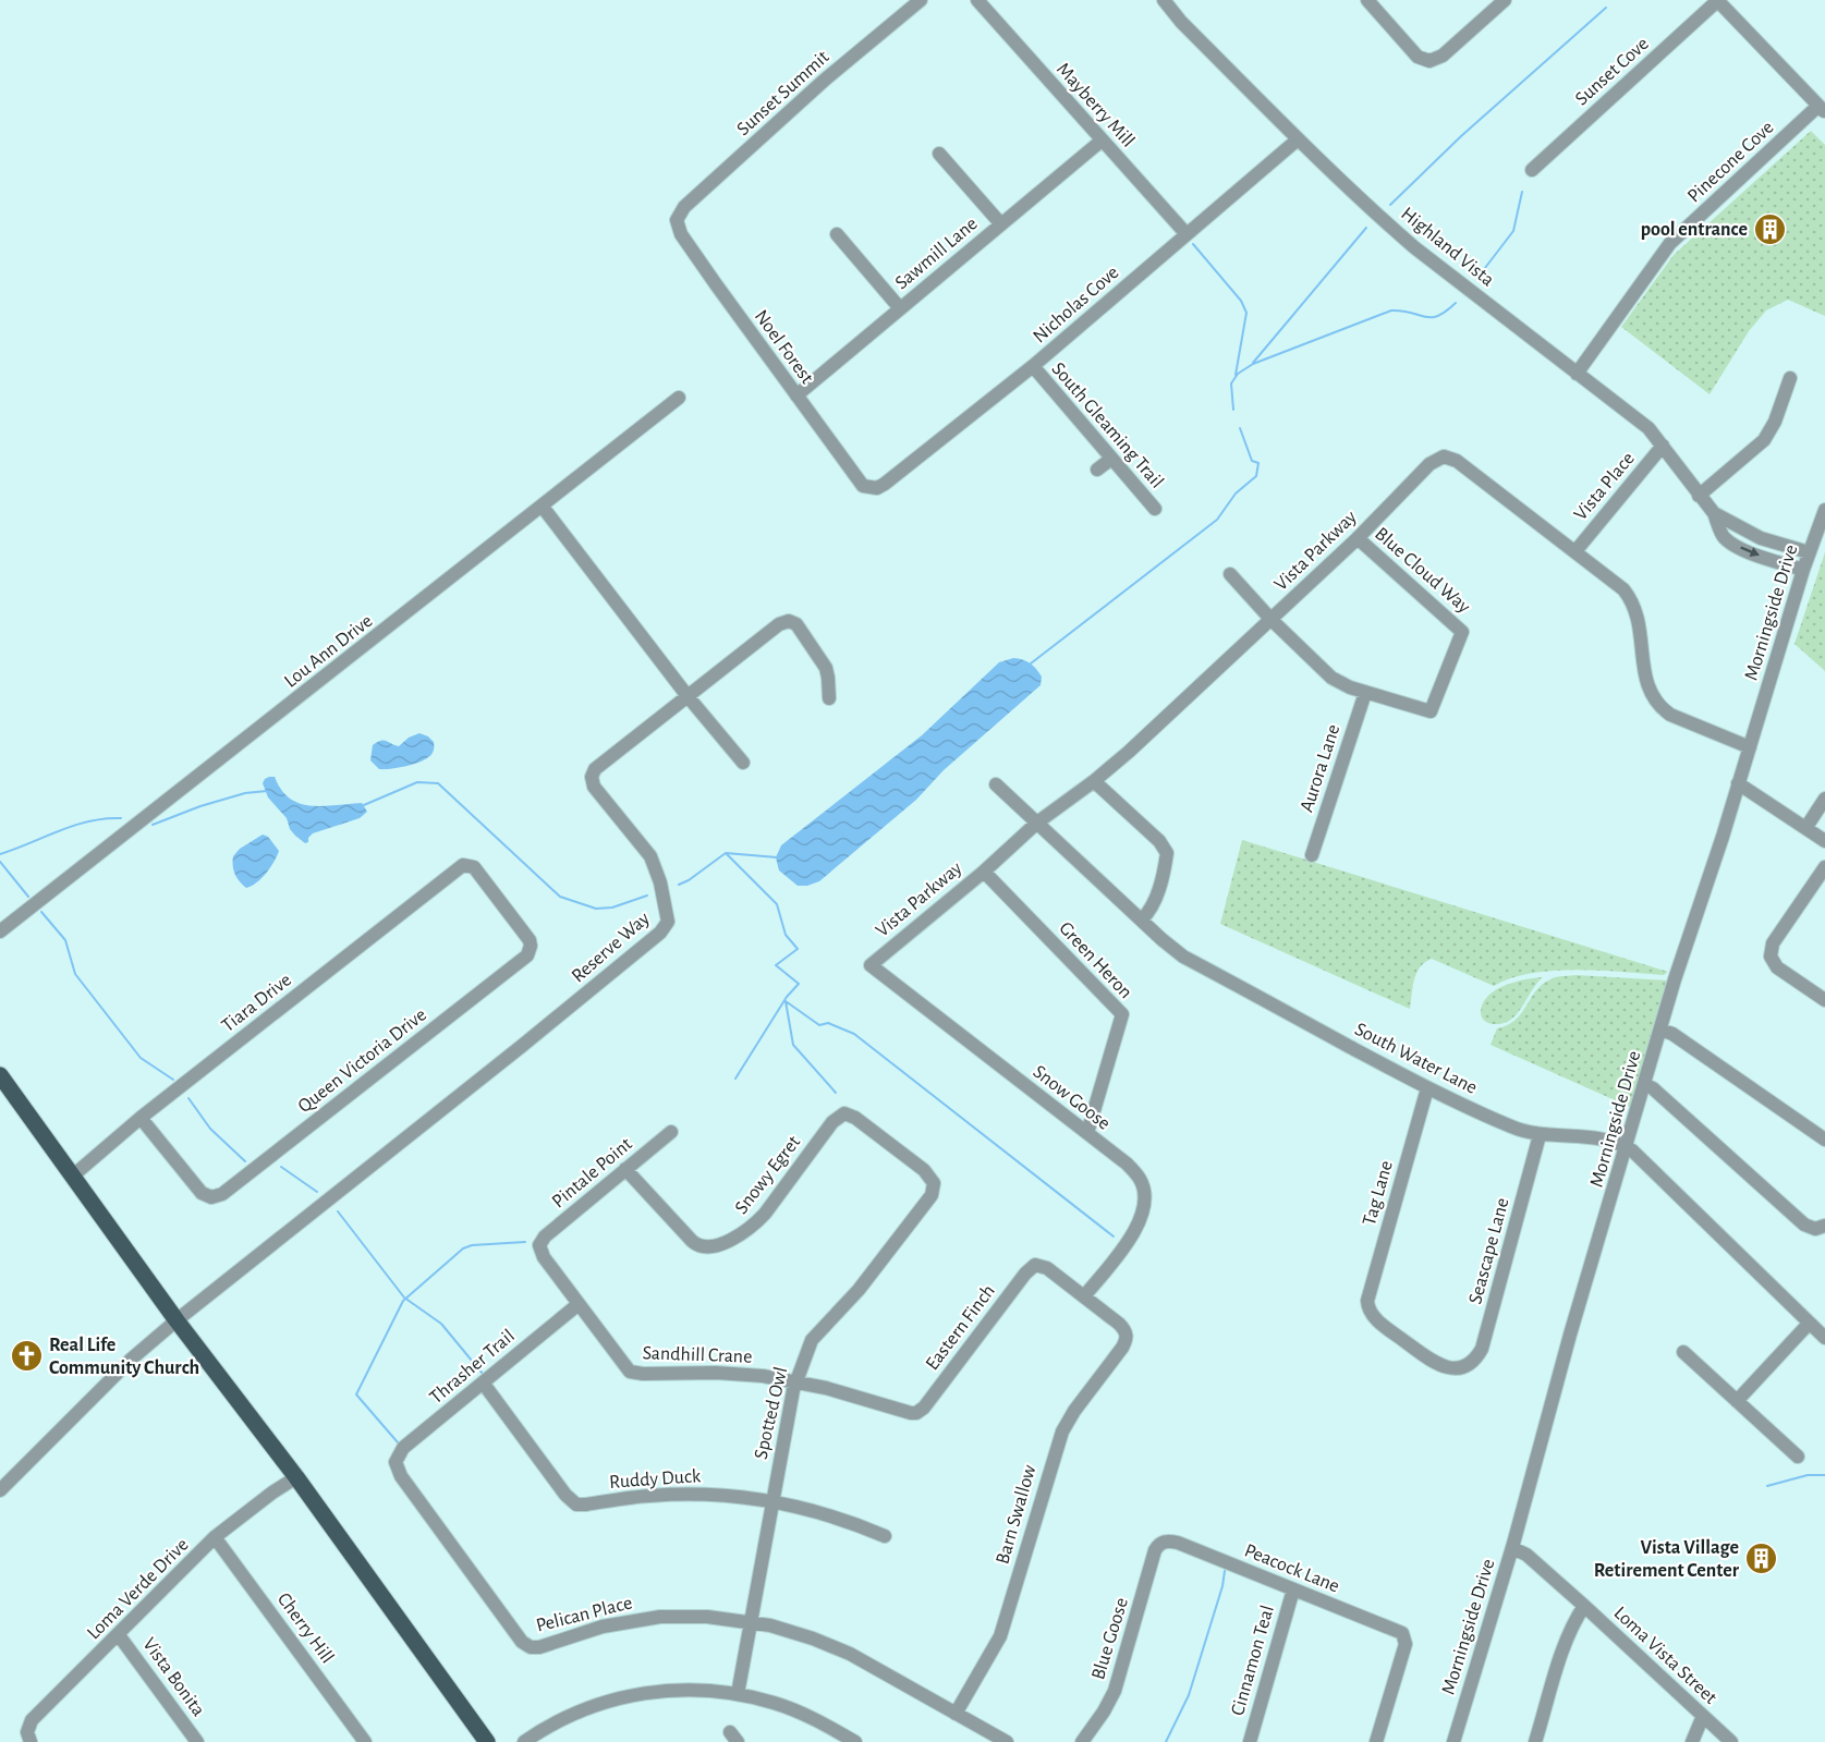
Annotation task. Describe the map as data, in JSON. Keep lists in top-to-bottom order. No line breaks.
{"streets":{"street":["Sunset Cove","Sunset Summit","Mayberry Mill","Pinecone Cove","Highland Vista","Sawmill Lane","Nicholas Cove","Noel Forest","South Gleaming Trail","Vista Place","Vista Parkway","Blue Cloud Way","Morningside Drive","Lou Ann Drive","Aurora Lane","Reserve Way","Green Heron","Tiara Drive","South Water Lane","Queen Victoria Drive","Snow Goose","Pintale Point","Snowy Egret","Tag Lane","Seascape Lane","Eastern Finch","Sandhill Crane","Thrasher Trail","Spotted Owl","Ruddy Duck","Barn Swallow","Peacock Lane","Loma Verde Drive","Pelican Place","Cherry Hill","Blue Goose","Loma Vista Street","Cinnamon Teal","Vista Bonita"]},"crossings":[["Sunset Summit","Noel Forest"],["Mayberry Mill","Sawmill Lane"],["Mayberry Mill","Nicholas Cove"],["Pinecone Cove","Highland Vista"],["Highland Vista","Nicholas Cove"],["Highland Vista","Vista Place"],["Highland Vista","Morningside Drive"],["Sawmill Lane","Noel Forest"],["Nicholas Cove","Noel Forest"],["Nicholas Cove","South Gleaming Trail"],["Vista Place","Vista Parkway"],["Vista Parkway","Blue Cloud Way"],["Vista Parkway","Morningside Drive"],["Vista Parkway","Green Heron"],["Vista Parkway","South Water Lane"],["Vista Parkway","Snow Goose"],["Blue Cloud Way","Aurora Lane"],["Morningside Drive","South Water Lane"],["Morningside Drive","Loma Vista Street"],["Green Heron","Snow Goose"],["Tiara Drive","Queen Victoria Drive"],["South Water Lane","Tag Lane"],["South Water Lane","Seascape Lane"],["Snow Goose","Eastern Finch"],["Snow Goose","Barn Swallow"],["Pintale Point","Snowy Egret"],["Pintale Point","Sandhill Crane"],["Snowy Egret","Spotted Owl"],["Tag Lane","Seascape Lane"],["Eastern Finch","Sandhill Crane"],["Eastern Finch","Barn Swallow"],["Sandhill Crane","Thrasher Trail"],["Sandhill Crane","Spotted Owl"],["Thrasher Trail","Ruddy Duck"],["Thrasher Trail","Pelican Place"],["Spotted Owl","Ruddy Duck"],["Spotted Owl","Pelican Place"],["Barn Swallow","Pelican Place"],["Peacock Lane","Blue Goose"],["Peacock Lane","Cinnamon Teal"],["Loma Verde Drive","Cherry Hill"],["Loma Verde Drive","Vista Bonita"]],"places":{"building":["pool entrance","Vista Village Retirement Center"],"church":["Real Life Community Church"]}}
